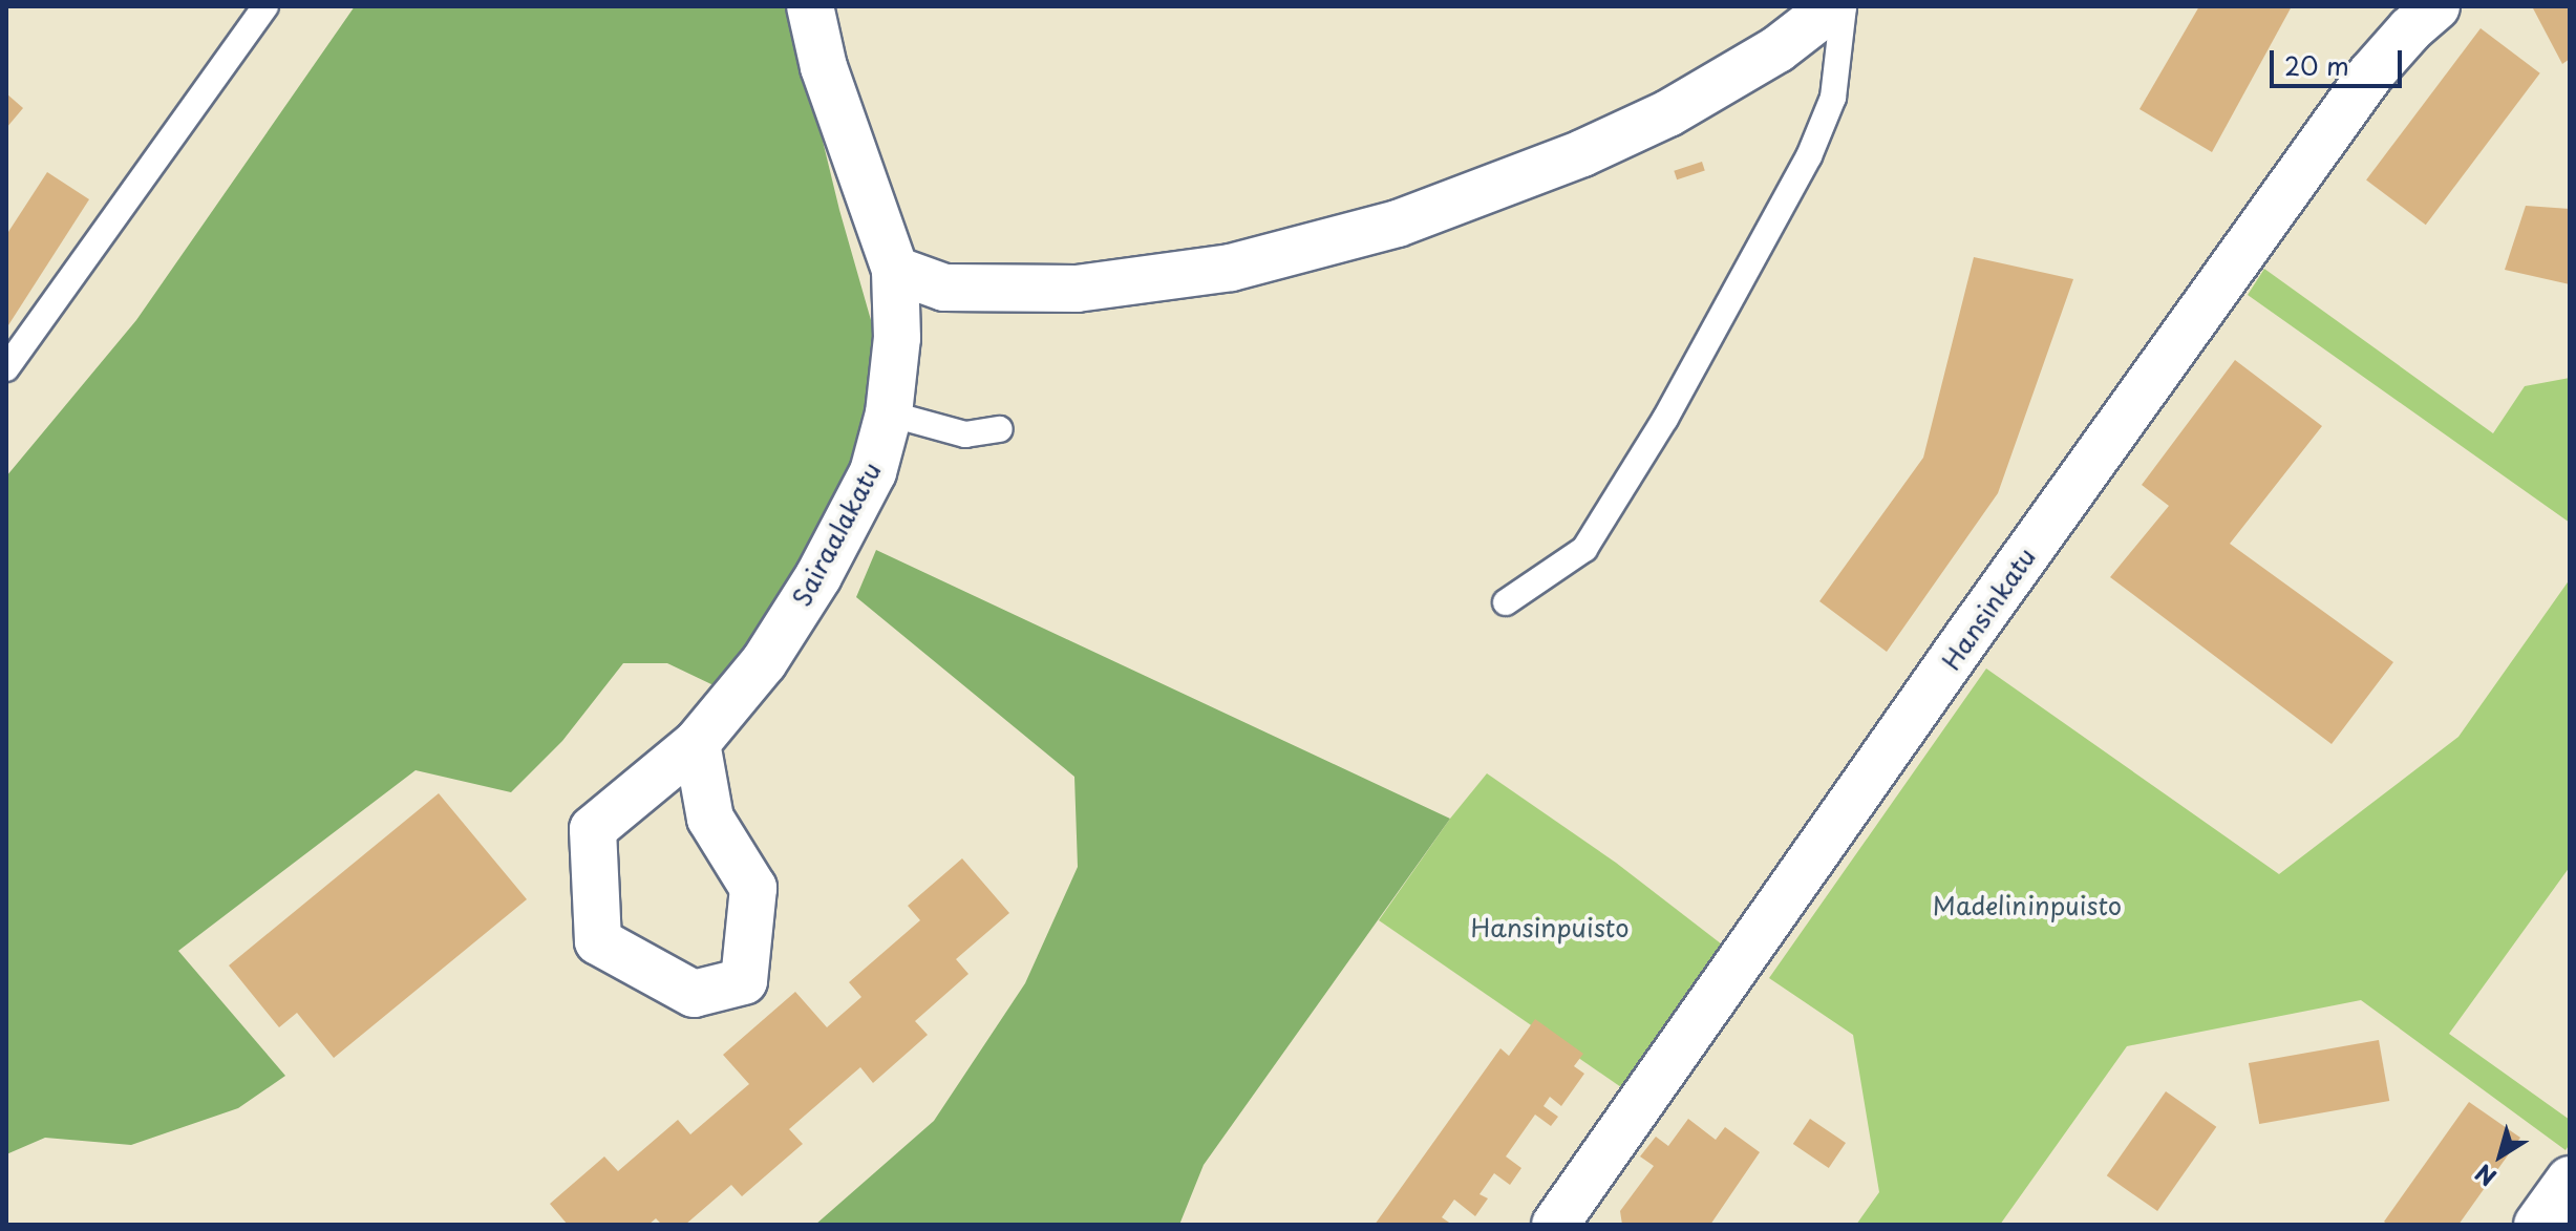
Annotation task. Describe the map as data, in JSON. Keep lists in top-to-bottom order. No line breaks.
{"streets":{"street":["Sairaalakatu","Hansinkatu"]},"parks":["Madelininpuisto","Hansinpuisto"],"scale_bar":"20 m","north":"bottom left"}
